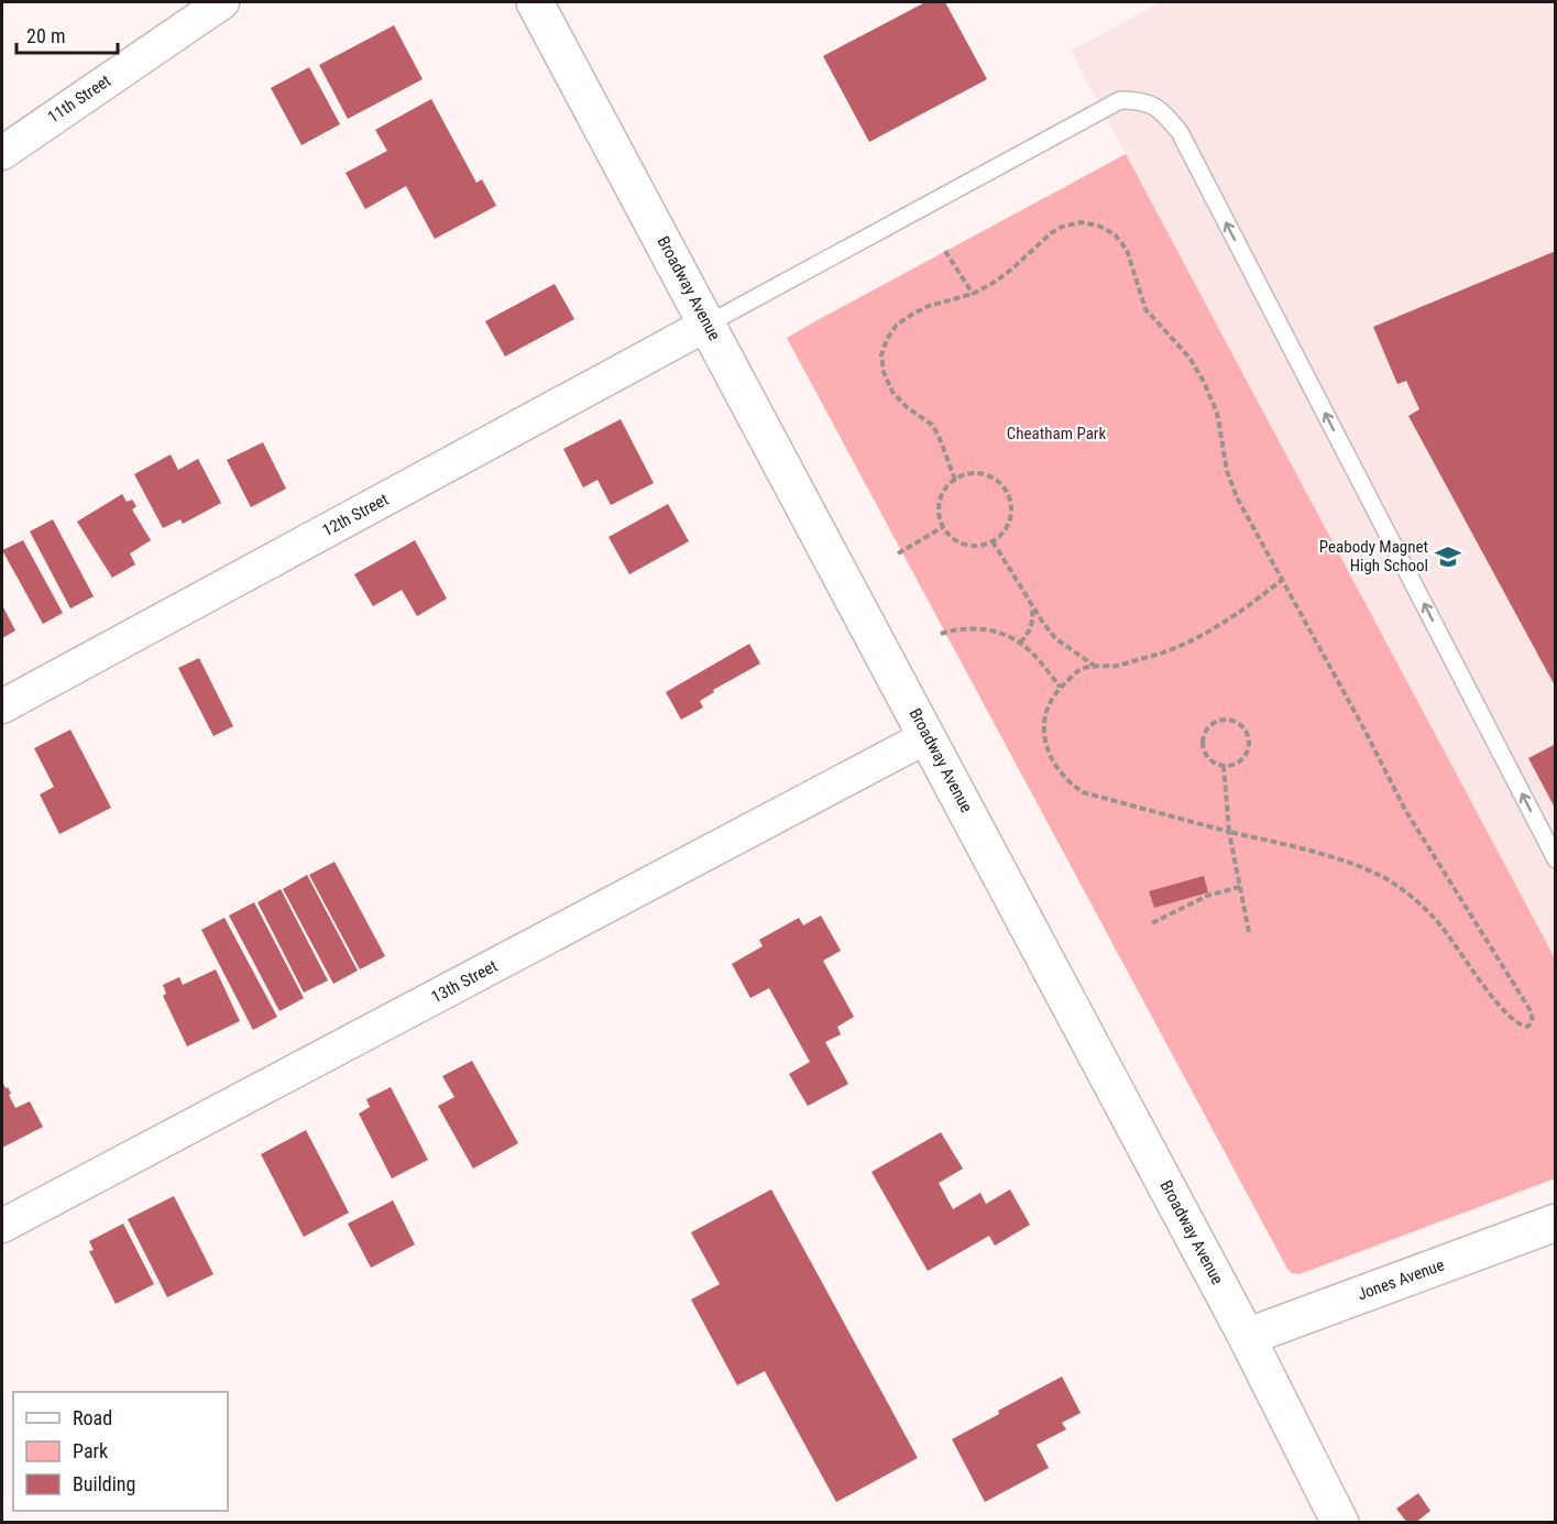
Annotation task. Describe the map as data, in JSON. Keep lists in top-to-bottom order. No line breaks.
{"streets":{"main road":["Broadway Avenue","Jones Avenue"],"street":["11th Street","12th Street","13th Street"]},"crossings":[["Broadway Avenue","12th Street"],["Broadway Avenue","13th Street"],["Broadway Avenue","Jones Avenue"]],"parks":["Cheatham Park"],"places":{"school or university":["Peabody Magnet High School"]},"legend":["Road","Park","Building"],"scale_bar":"20 m"}
